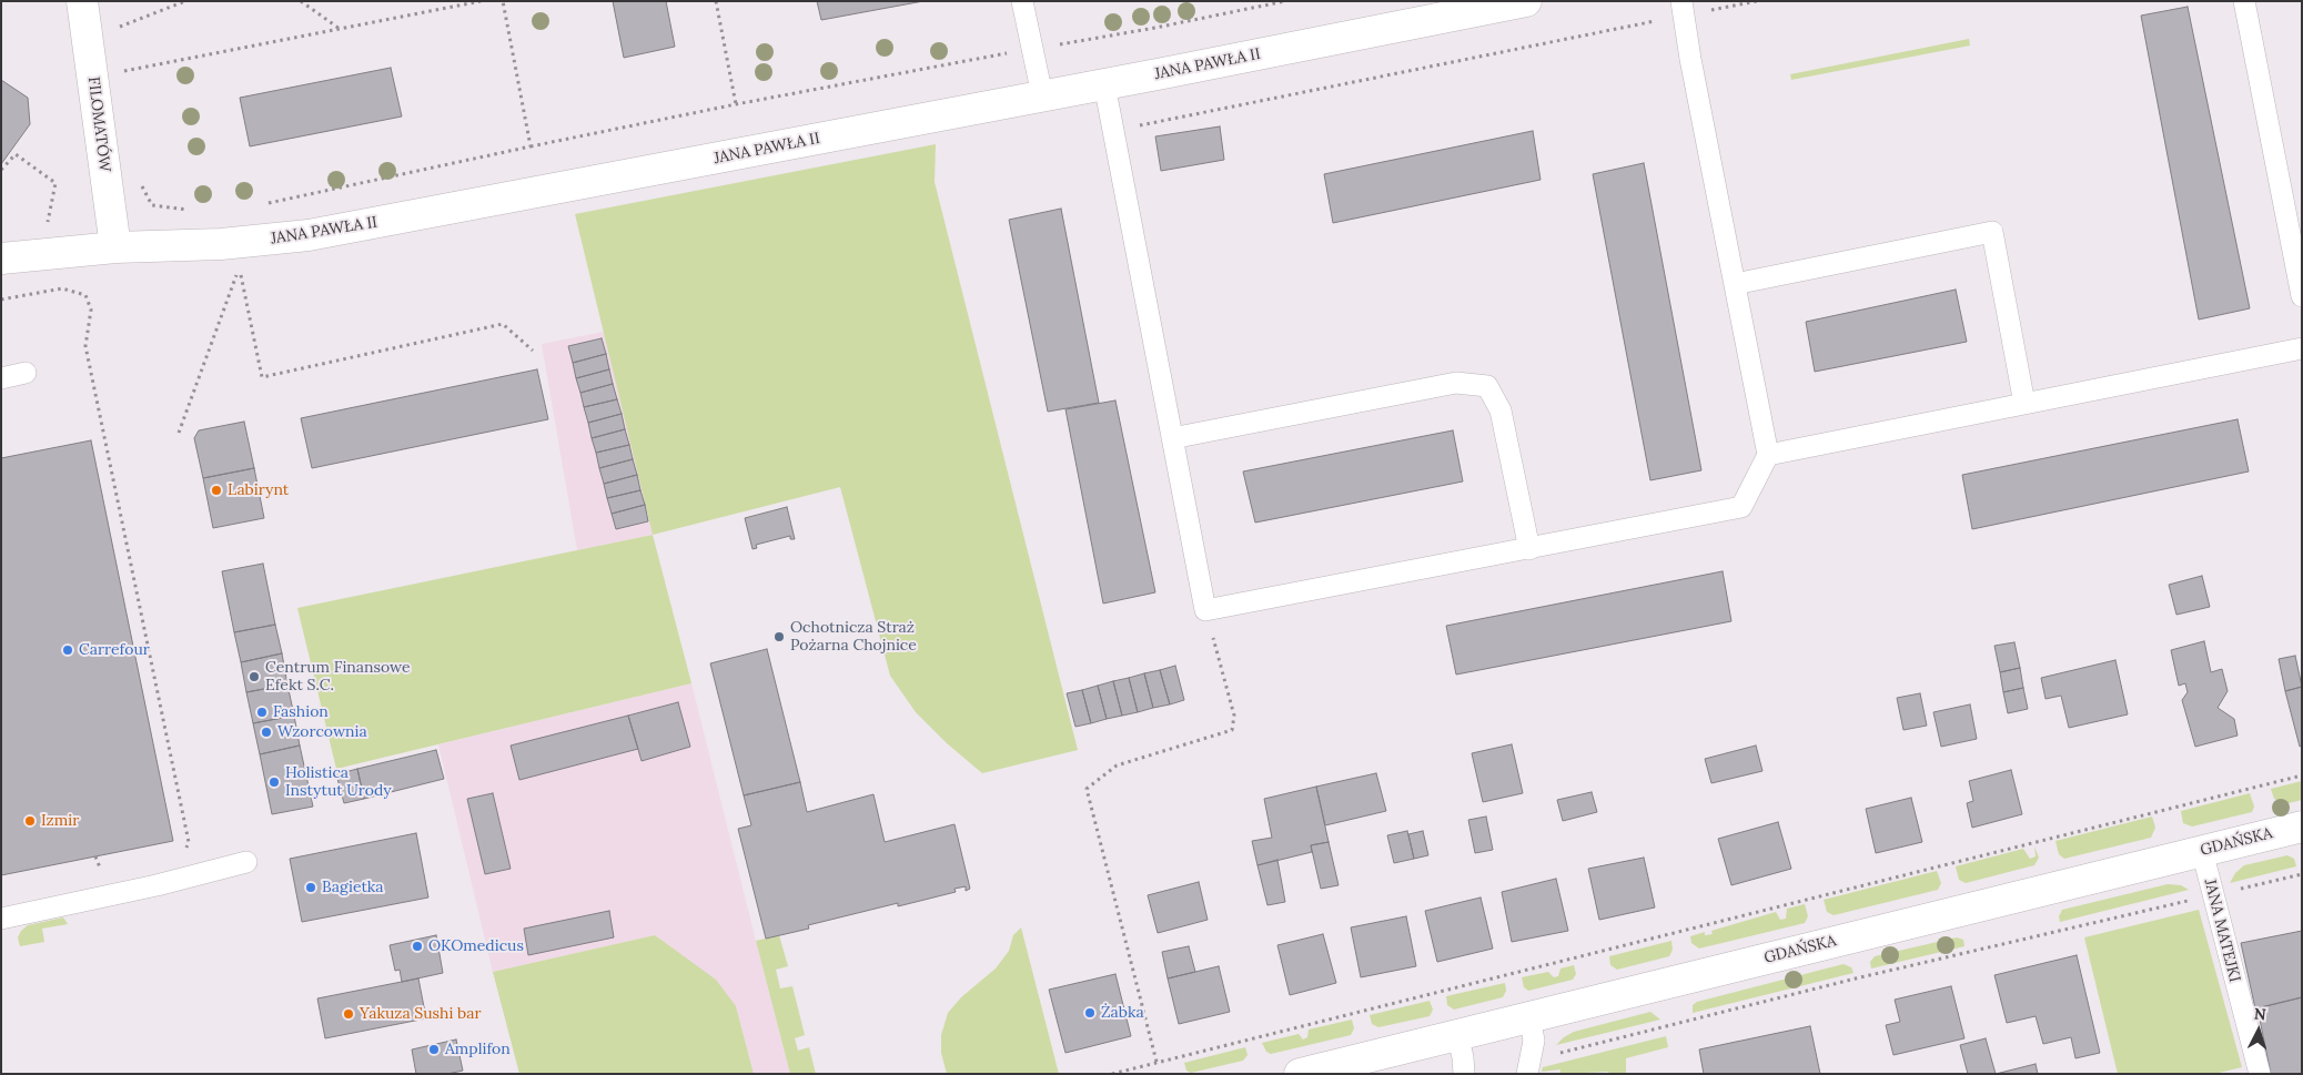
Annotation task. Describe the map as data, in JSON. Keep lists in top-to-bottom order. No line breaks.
{"streets":{"street":["JANA PAWŁA II","FILOMATÓW","GDAŃSKA"],"lane":["JANA MATEJKI"]},"crossings":[["JANA PAWŁA II","FILOMATÓW"],["GDAŃSKA","JANA MATEJKI"]],"places":["Labirynt","Ochotnicza Straż Pożarna Chojnice","Carrefour","Centrum Finansowe Efekt S.C.","Fashion","Wzorcownia","Holistica Instytut Urody","Izmir","Bagietka","OKOmedicus","Żabka","Yakuza Sushi bar","Amplifon"],"north":"top"}
